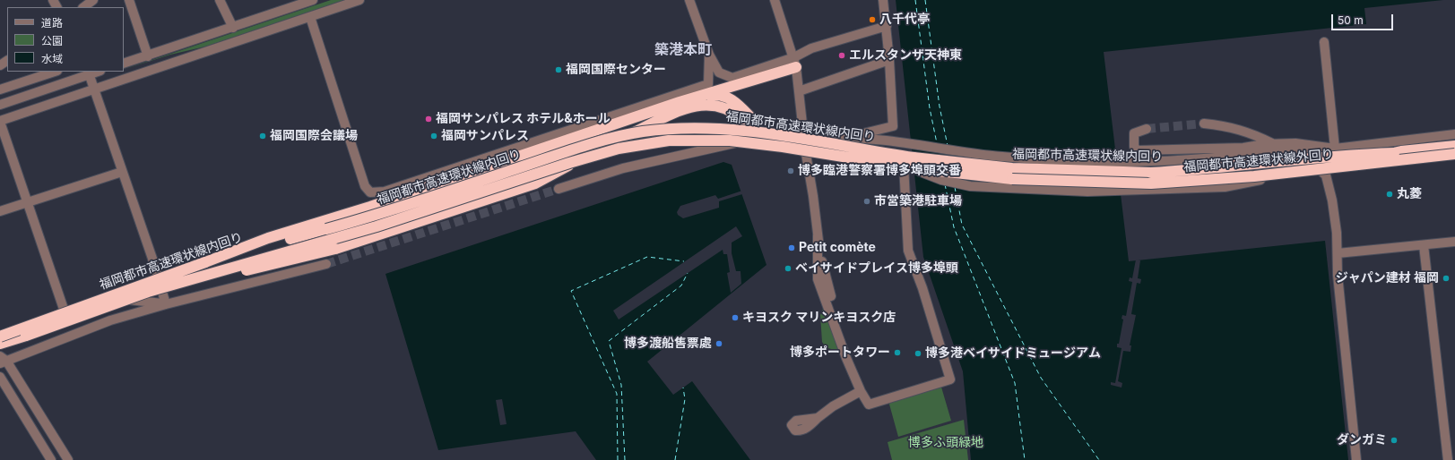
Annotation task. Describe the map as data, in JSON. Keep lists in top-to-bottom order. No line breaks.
{"streets":{"highway":["福岡都市高速環状線内回り","福岡都市高速環状線外回り"]},"districts":["築港本町"],"parks":["博多ふ頭緑地"],"places":["八千代亭","エルスタンザ天神東","福岡国際センター","福岡サンパレス ホテル&ホール","福岡国際会議場","福岡サンパレス","博多臨港警察署博多埠頭交番","丸菱","市営築港駐車場","Petit comète","ベイサイドプレイス博多埠頭","ジャパン建材 福岡","キヨスク マリンキヨスク店","博多渡船售票處","博多ポートタワー","博多港ベイサイドミュージアム","ダンガミ"],"legend":["道路","公園","水域"],"scale_bar":"50 m"}
